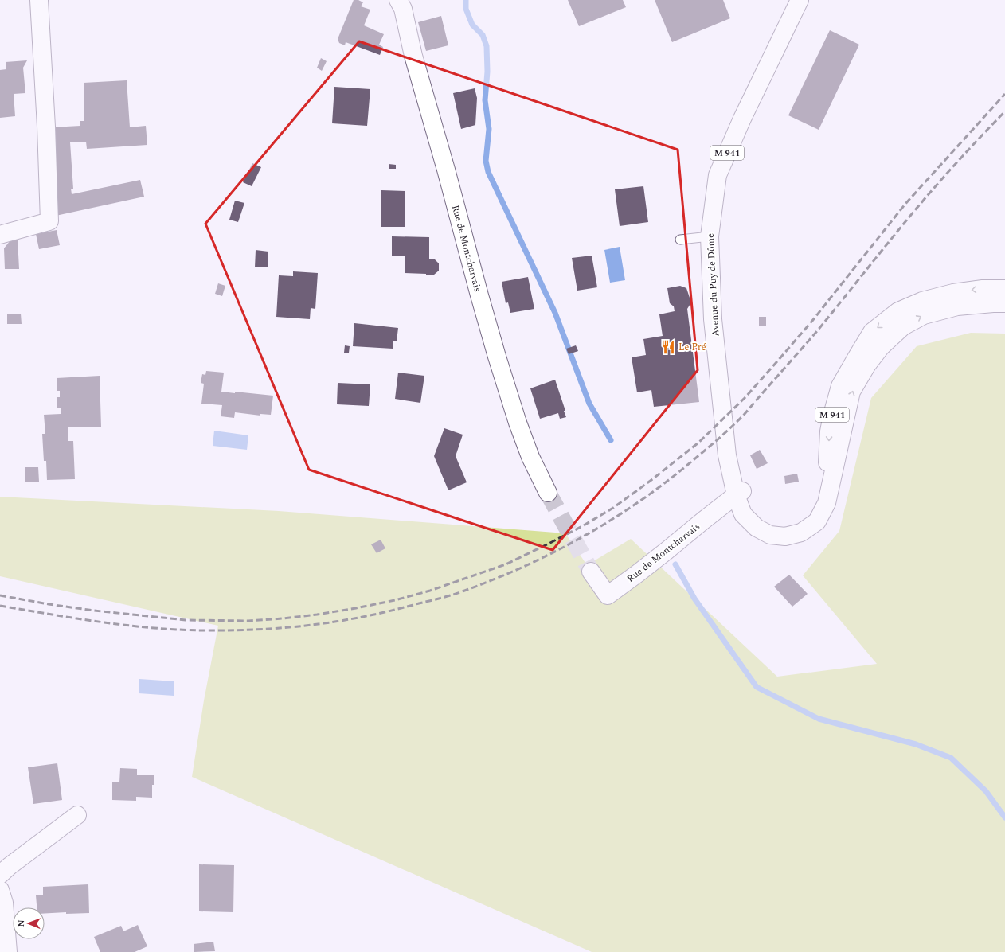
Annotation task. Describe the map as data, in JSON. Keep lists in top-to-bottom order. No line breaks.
{"streets":{"main road":["M 941","Rue de Montcharvais","Avenue du Puy de Dôme"]},"crossings":[["Rue de Montcharvais","Avenue du Puy de Dôme"]],"places":{"restaurant":["Le Pré"]},"north":"left"}
